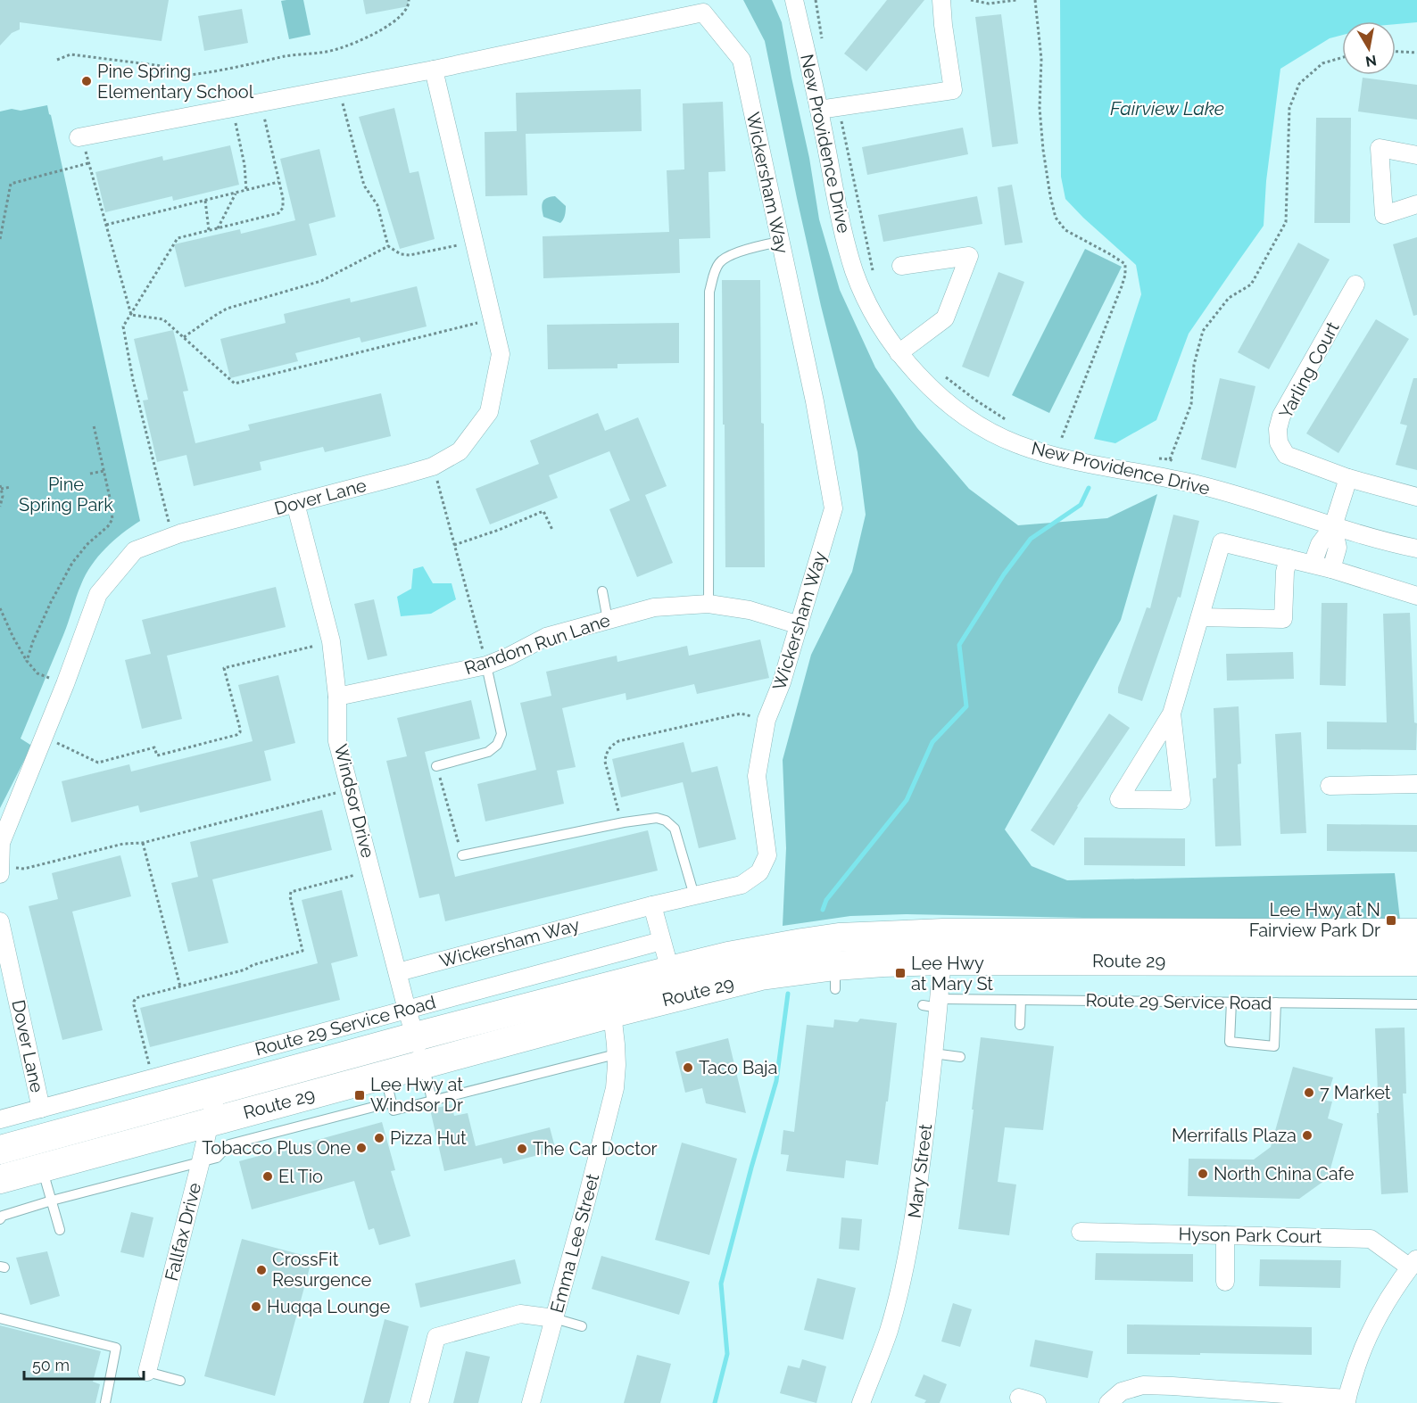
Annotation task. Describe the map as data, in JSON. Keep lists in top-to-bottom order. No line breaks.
{"streets":{"main road":["Route 29"],"street":["New Providence Drive","Wickersham Way","Yarling Court","Dover Lane","Random Run Lane","Windsor Drive","Route 29 Service Road","Mary Street","Fallfax Drive","Hyson Park Court","Emma Lee Street"]},"crossings":[["Wickersham Way","Dover Lane"],["Wickersham Way","Random Run Lane"],["Wickersham Way","Windsor Drive"],["Dover Lane","Windsor Drive"],["Dover Lane","Route 29 Service Road"],["Random Run Lane","Windsor Drive"],["Windsor Drive","Route 29"],["Windsor Drive","Route 29 Service Road"],["Route 29","Mary Street"],["Route 29","Fallfax Drive"],["Route 29","Emma Lee Street"],["Route 29 Service Road","Mary Street"]],"water":["Fairview Lake"],"parks":["Pine Spring Park"],"places":{"other":["Pine Spring Elementary School","Taco Baja","7 Market","Merrifalls Plaza","Pizza Hut","Tobacco Plus One","The Car Doctor","North China Cafe","El Tio","CrossFit Resurgence","Huqqa Lounge"],"transit":["Lee Hwy at N Fairview Park Dr","Lee Hwy at Mary St","Lee Hwy at Windsor Dr"]},"scale_bar":"50 m","north":"bottom"}
